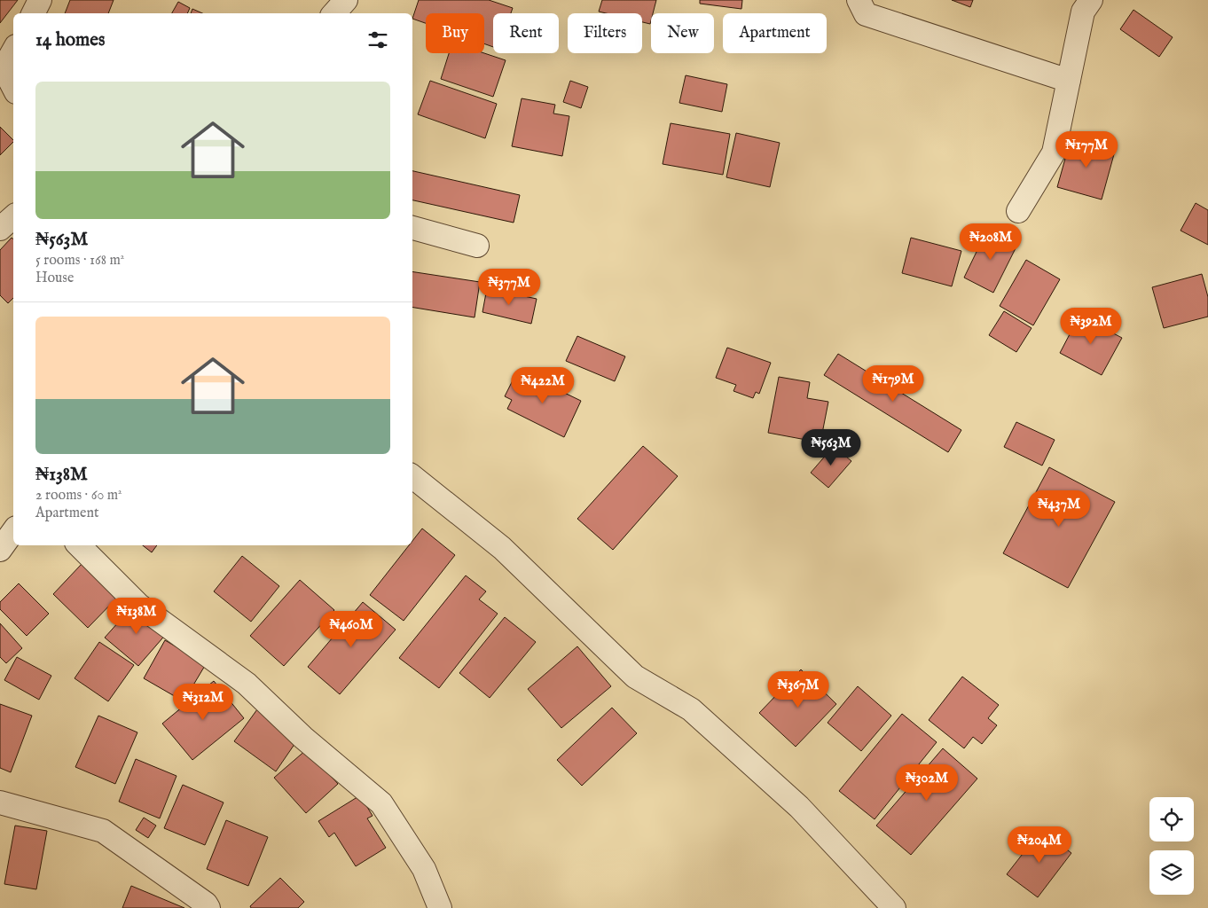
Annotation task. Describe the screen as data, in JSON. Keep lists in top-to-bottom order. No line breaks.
{"page":{"chip":["Buy","Rent","Filters","New","Apartment"],"heading":"14 homes","list":[{"name":"₦563M","note":"5 rooms · 168 m² · House"},{"name":"₦138M","note":"2 rooms · 60 m² · Apartment"}],"price":["₦177M","₦208M","₦377M","₦392M","₦179M","₦422M","₦563M","₦437M","₦138M","₦460M","₦367M","₦312M","₦302M","₦204M"]}}
